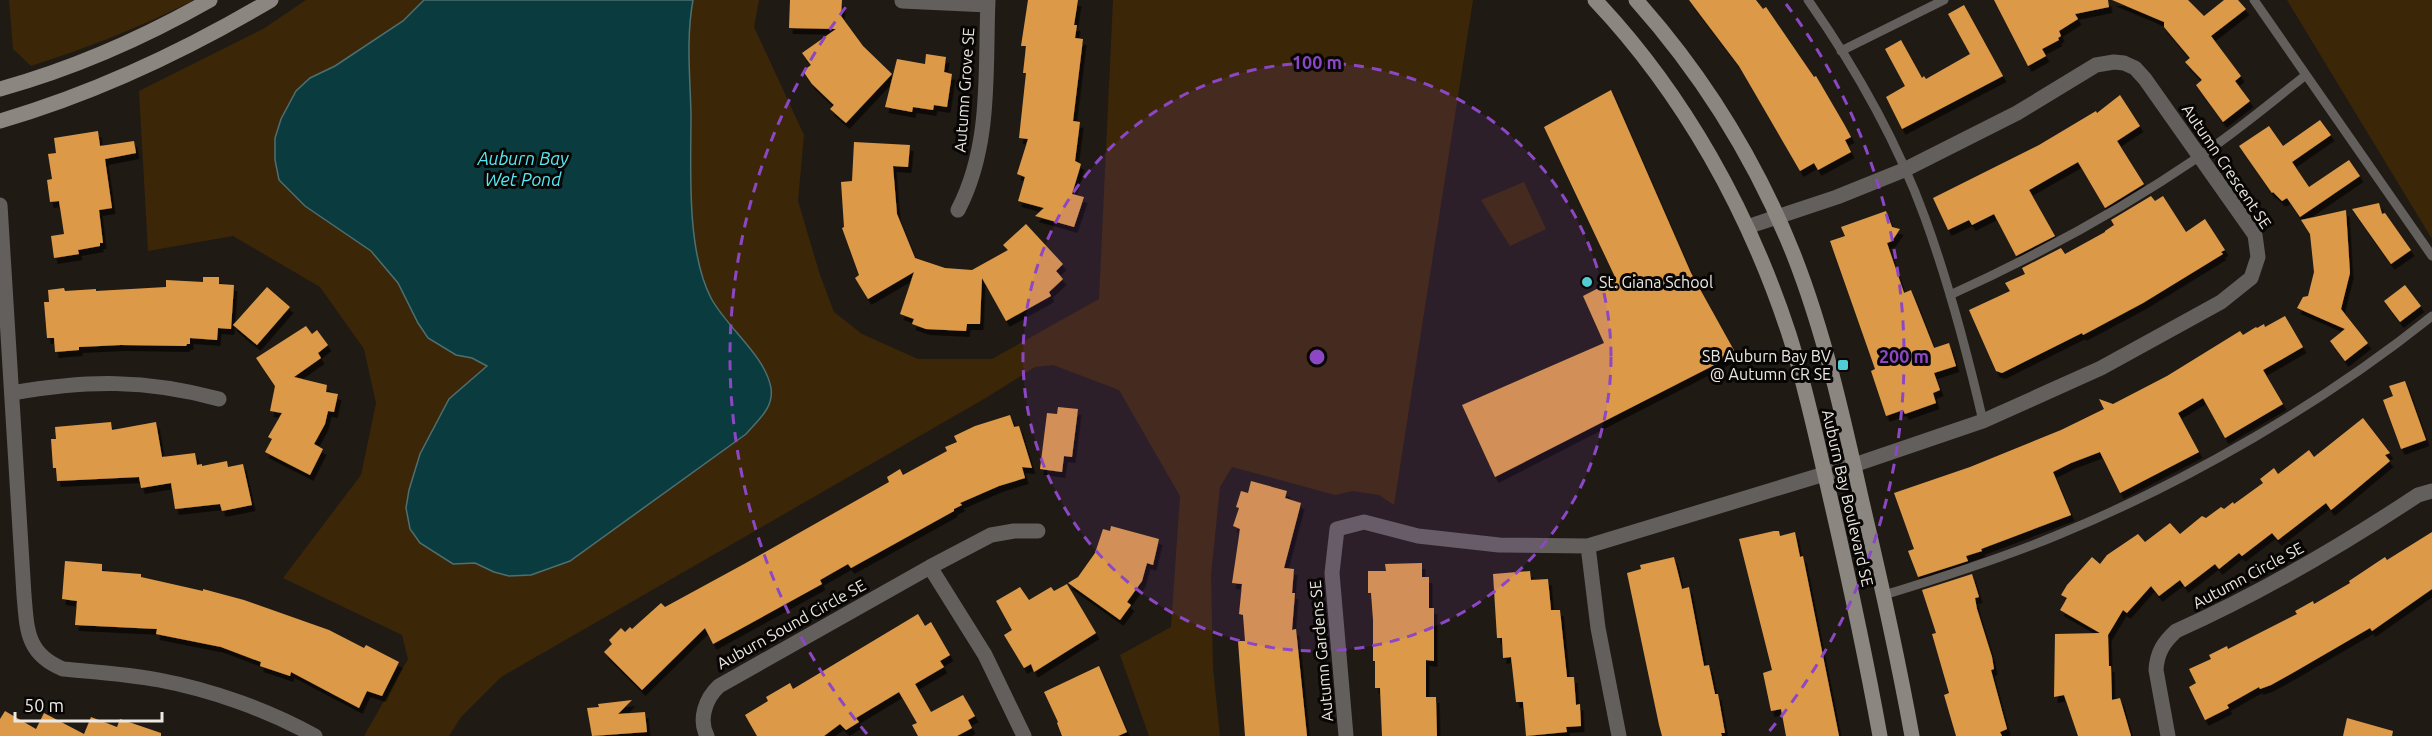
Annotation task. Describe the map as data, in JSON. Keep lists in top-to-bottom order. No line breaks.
{"streets":{"street":["Autumn Grove SE","Autumn Crescent SE","Auburn Bay Boulevard SE","Autumn Circle SE","Auburn Sound Circle SE","Autumn Gardens SE"]},"crossings":[["Autumn Crescent SE","Auburn Bay Boulevard SE"],["Autumn Crescent SE","Autumn Gardens SE"],["Auburn Bay Boulevard SE","Autumn Gardens SE"]],"water":["Auburn Bay Wet Pond"],"places":{"other":["St. Giana School"],"transit":["SB Auburn Bay BV @ Autumn CR SE"]},"scale_bar":"50 m","rings":["100 m","200 m"]}
